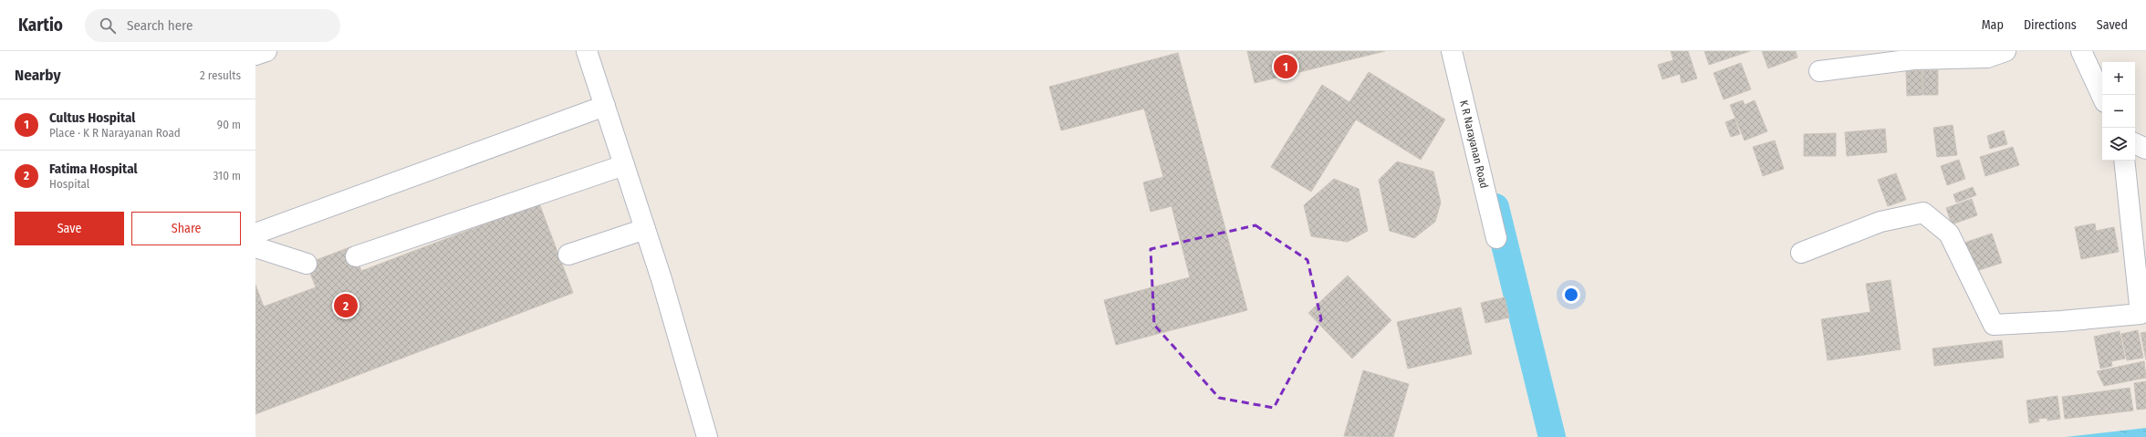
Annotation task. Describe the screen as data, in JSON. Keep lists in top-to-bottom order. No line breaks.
{"streets":{"street":["K R Narayanan Road"]},"page":{"header":"Kartio","search":"Search here","nav":["Map","Directions","Saved"],"heading":["Nearby","2 results"],"pins":["1","2"],"map_buttons":["+","−"],"list":[{"mark":"1","name":"Cultus Hospital","note":"Place · K R Narayanan Road","value":"90 m"},{"mark":"2","name":"Fatima Hospital","note":"Hospital","value":"310 m"}],"buttons":["Save","Share"]}}
